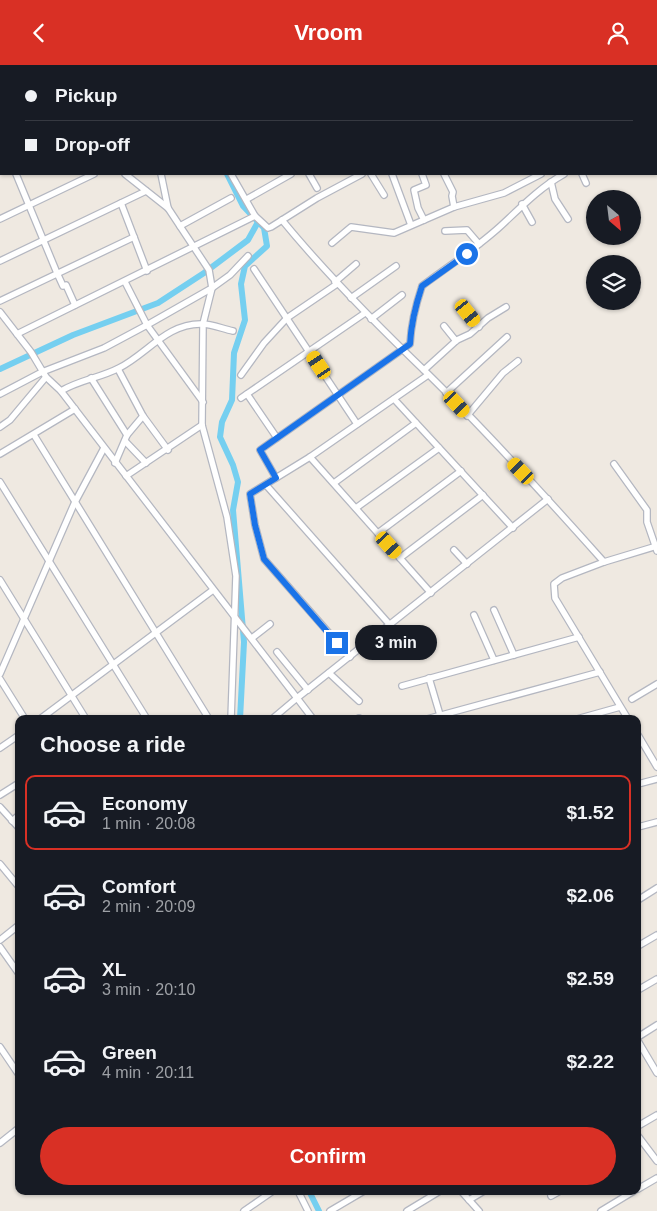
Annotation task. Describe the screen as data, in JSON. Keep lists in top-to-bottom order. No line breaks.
{"north":"bottom right","page":{"header":"Vroom","banner":["Pickup","Drop-off"],"bubble":"3 min","heading":"Choose a ride","list":[{"name":"Economy","note":"1 min · 20:08","value":"$1.52"},{"name":"Comfort","note":"2 min · 20:09","value":"$2.06"},{"name":"XL","note":"3 min · 20:10","value":"$2.59"},{"name":"Green","note":"4 min · 20:11","value":"$2.22"}],"buttons":"Confirm"}}
